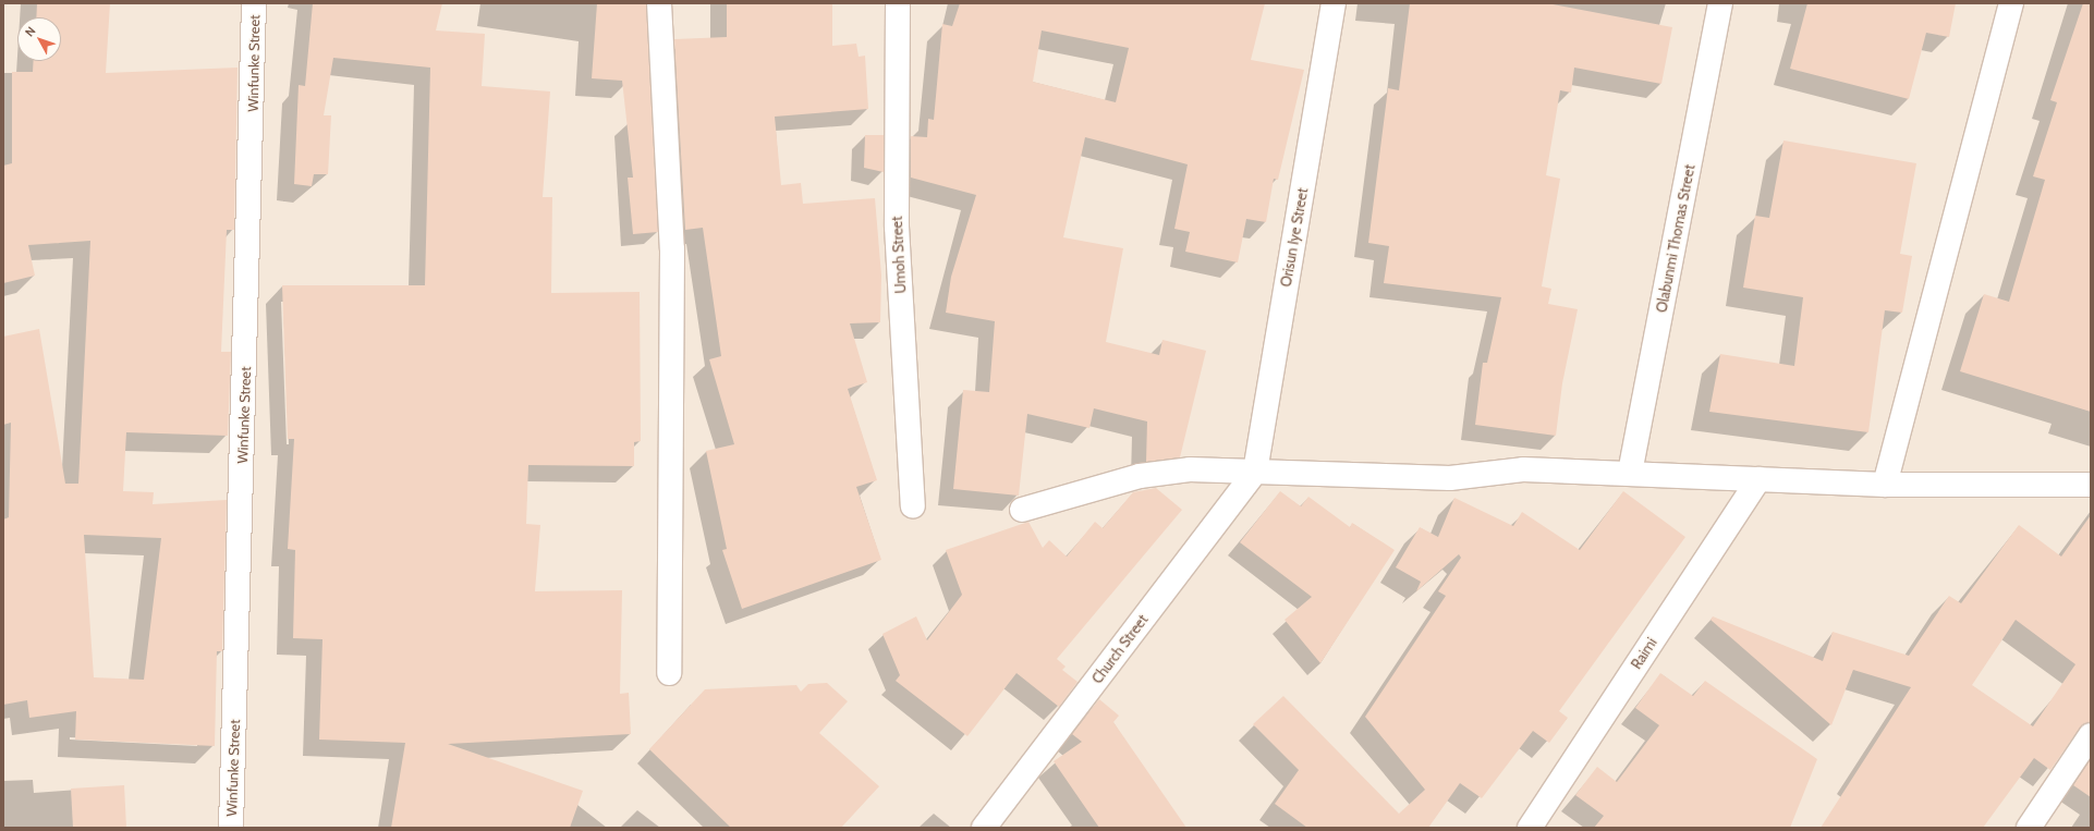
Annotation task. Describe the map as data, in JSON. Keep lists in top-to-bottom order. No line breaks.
{"streets":{"street":["Winfunke Street","Orisun Iye Street","Olabunmi Thomas Street","Umoh Street","Church Street","Raimi"]},"crossings":[["Orisun Iye Street","Church Street"]],"north":"top left"}
